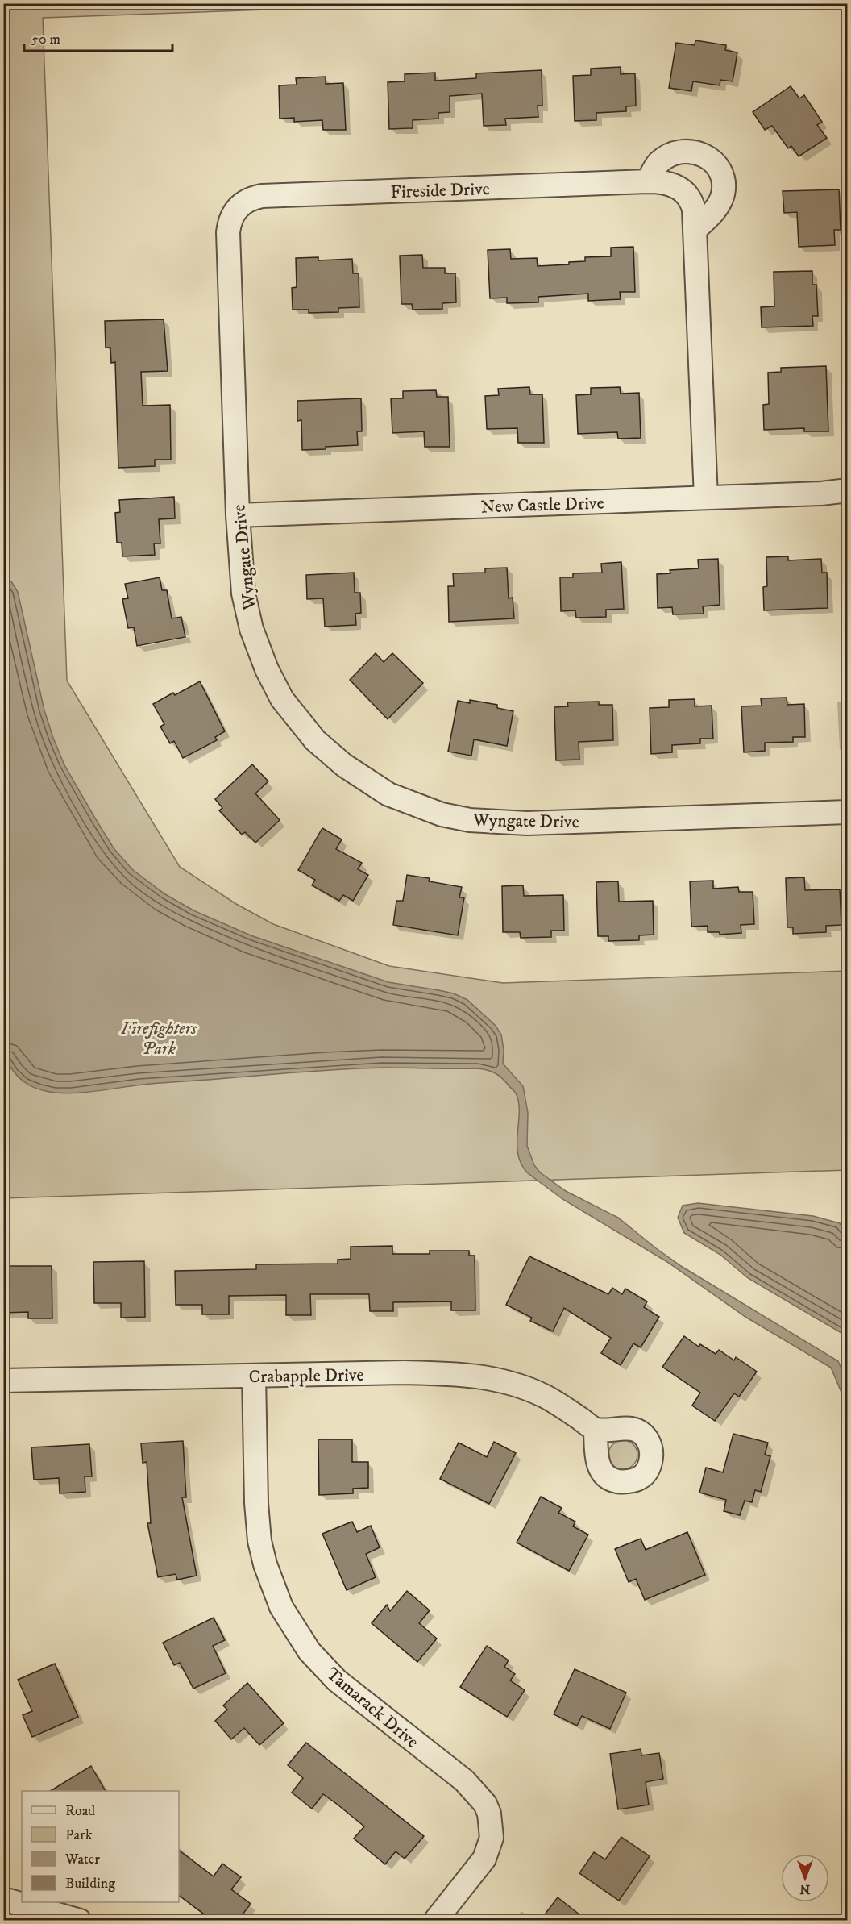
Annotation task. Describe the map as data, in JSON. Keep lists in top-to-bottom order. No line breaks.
{"streets":{"street":["Fireside Drive","New Castle Drive","Wyngate Drive","Crabapple Drive","Tamarack Drive"]},"crossings":[["Fireside Drive","New Castle Drive"],["Fireside Drive","Wyngate Drive"],["New Castle Drive","Wyngate Drive"],["Crabapple Drive","Tamarack Drive"]],"parks":["Firefighters Park"],"legend":["Road","Park","Water","Building"],"scale_bar":"50 m","north":"bottom"}
